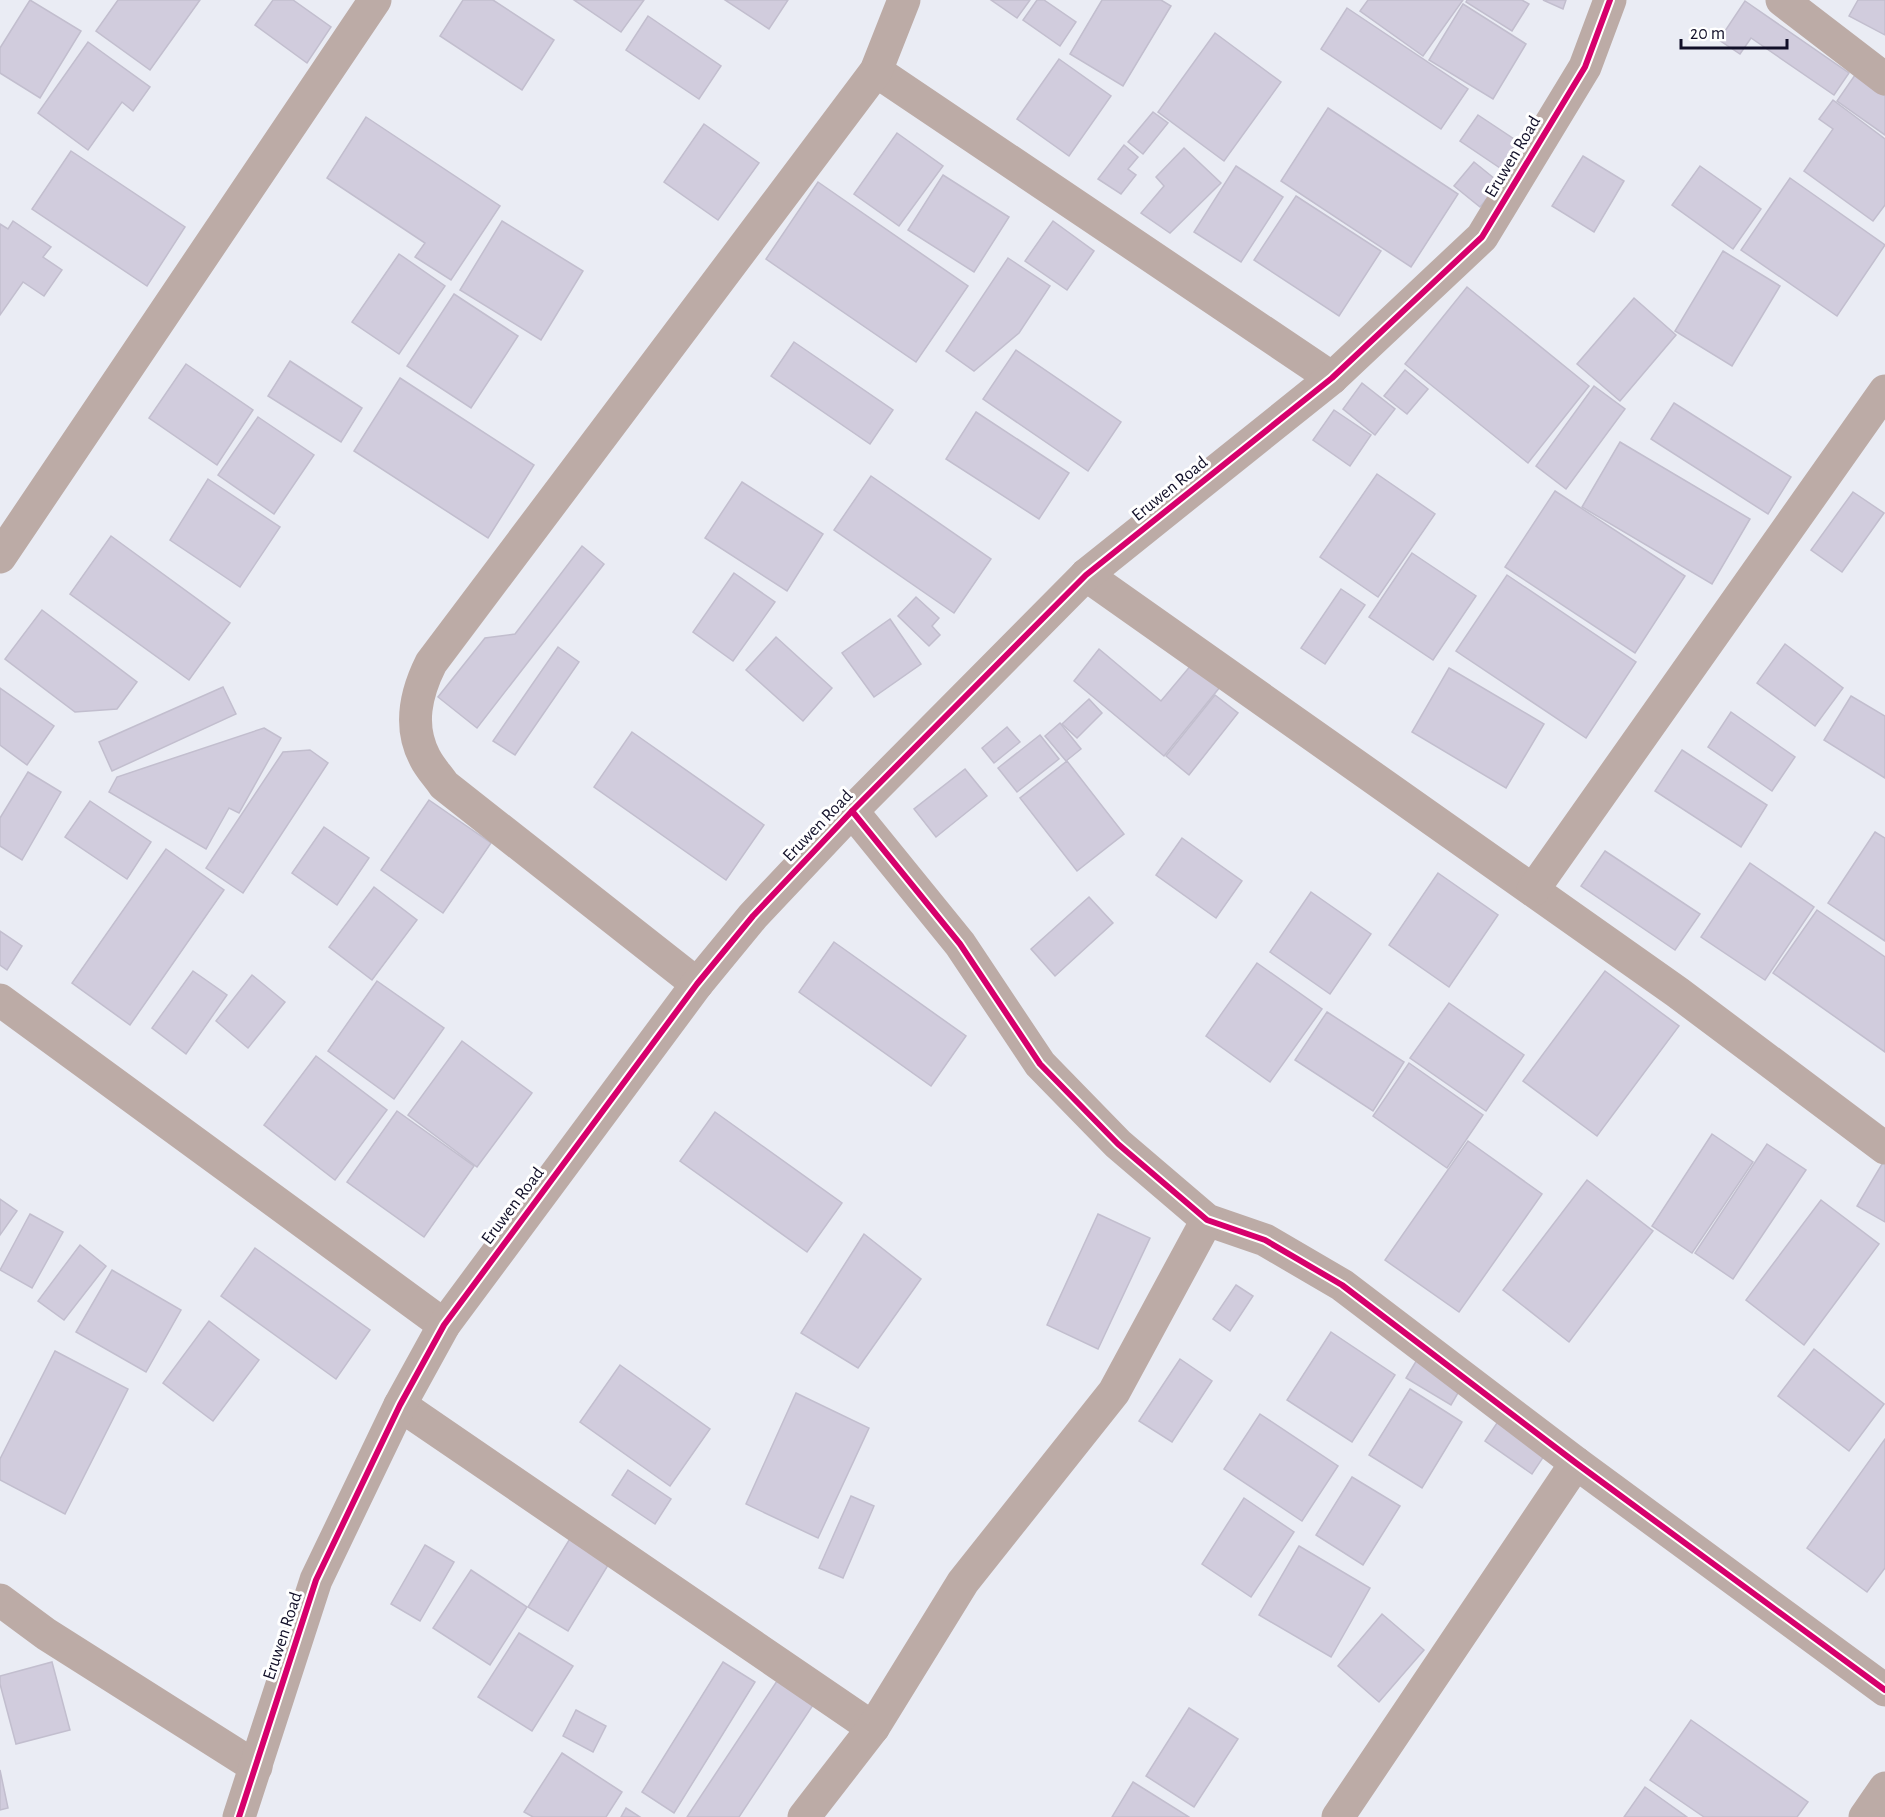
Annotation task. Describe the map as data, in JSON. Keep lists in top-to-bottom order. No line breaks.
{"streets":{"street":["Eruwen Road"]},"scale_bar":"20 m"}
